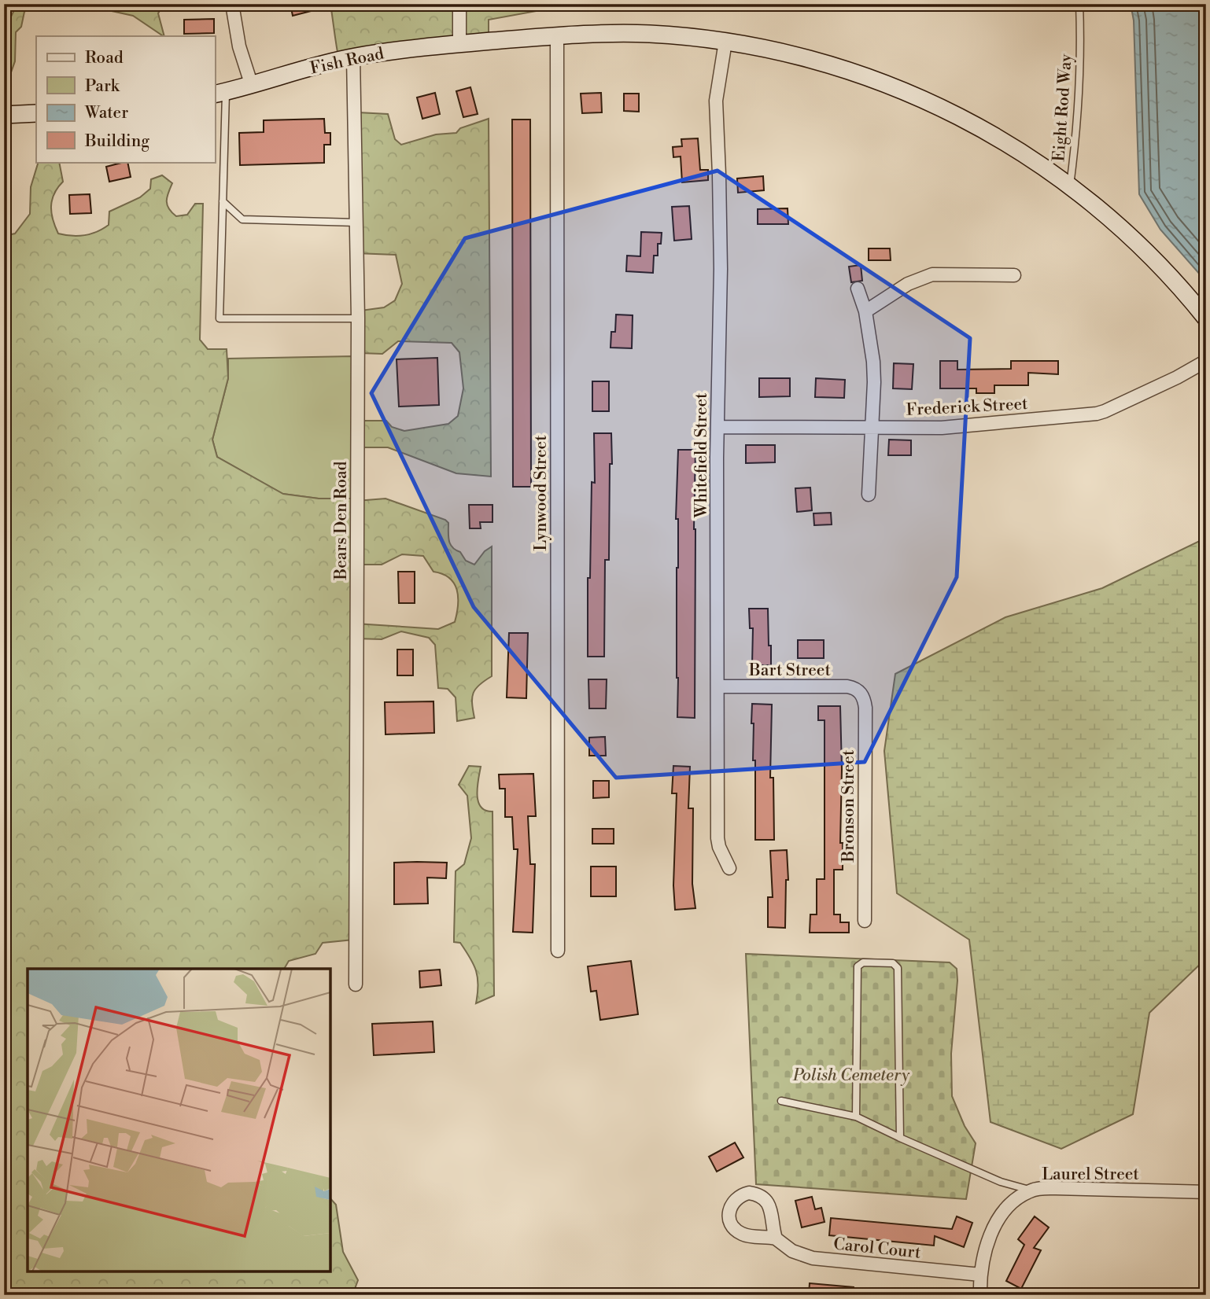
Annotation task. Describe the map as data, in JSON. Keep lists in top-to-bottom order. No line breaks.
{"streets":{"main road":["Fish Road"],"street":["Frederick Street","Whitefield Street","Lynwood Street","Bears Den Road","Bart Street","Bronson Street","Laurel Street","Carol Court"],"lane":["Eight Rod Way"]},"crossings":[["Fish Road","Eight Rod Way"],["Fish Road","Whitefield Street"],["Fish Road","Lynwood Street"],["Fish Road","Bears Den Road"],["Frederick Street","Whitefield Street"],["Whitefield Street","Bart Street"],["Bart Street","Bronson Street"],["Laurel Street","Carol Court"]],"parks":["Polish Cemetery"],"legend":["Road","Park","Water","Building"]}
